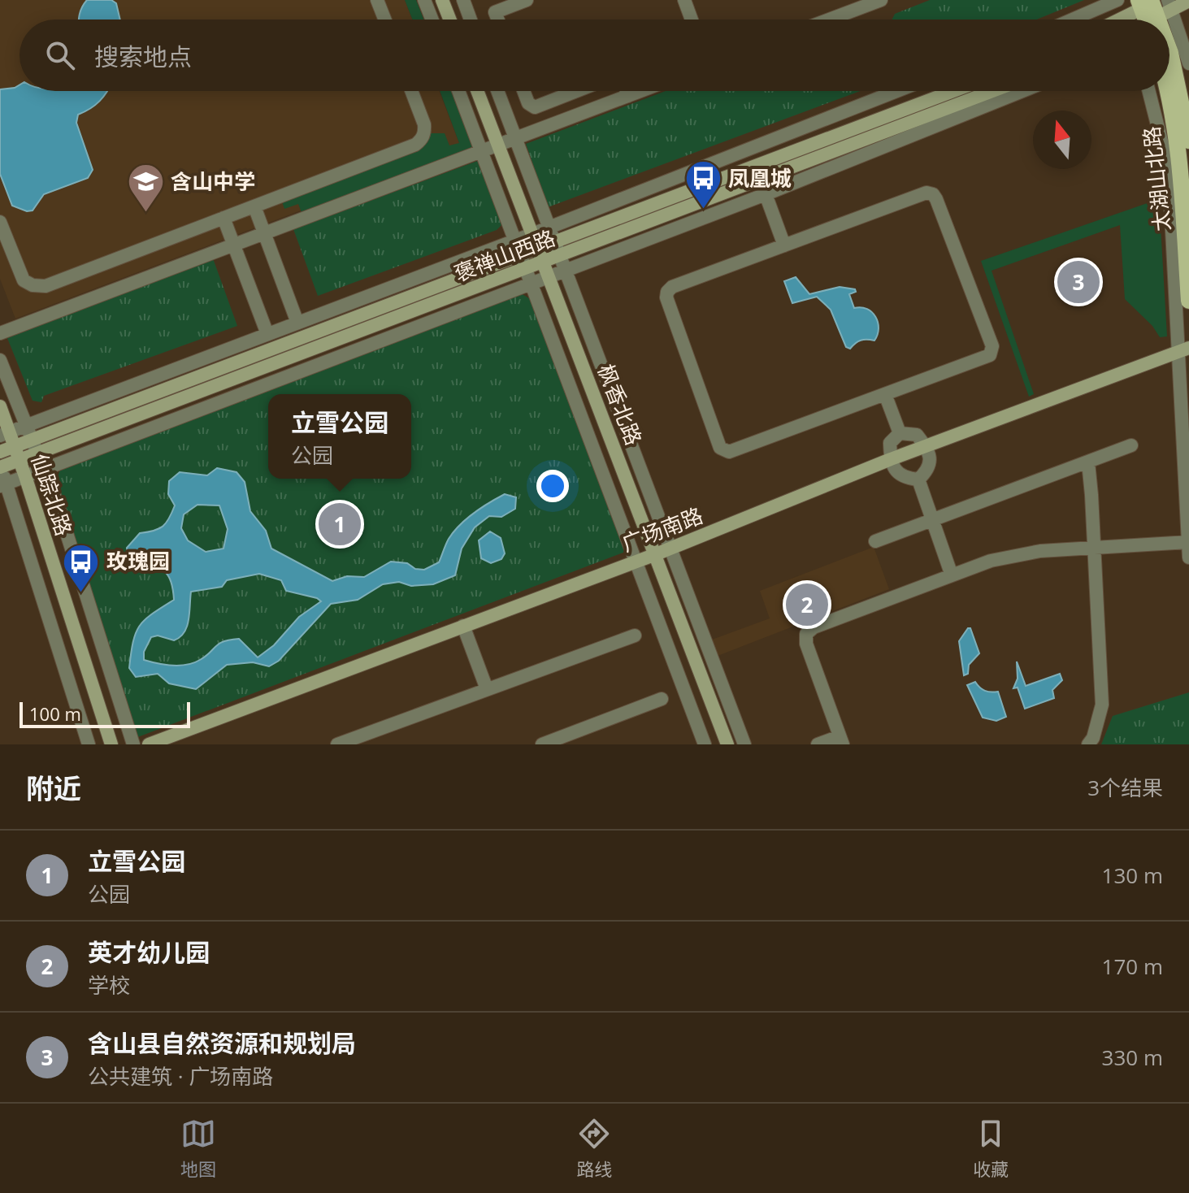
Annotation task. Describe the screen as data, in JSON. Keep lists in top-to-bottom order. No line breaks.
{"streets":{"main road":["太湖山北路","褒禅山西路","枫香北路","仙踪北路","广场南路"]},"crossings":[["褒禅山西路","枫香北路"],["褒禅山西路","仙踪北路"],["枫香北路","广场南路"]],"places":{"bus stop":["凤凰城","玫瑰园"],"school or university":["含山中学"]},"scale_bar":"100 m","north":"top","page":{"search":"搜索地点","pins":["3","1","2"],"popup":["立雪公园","公园"],"scale":"100 m","heading":["附近","3个结果"],"list":[{"mark":"1","name":"立雪公园","note":"公园","value":"130 m"},{"mark":"2","name":"英才幼儿园","note":"学校","value":"170 m"},{"mark":"3","name":"含山县自然资源和规划局","note":"公共建筑 · 广场南路","value":"330 m"}],"nav":["地图","路线","收藏"]}}
